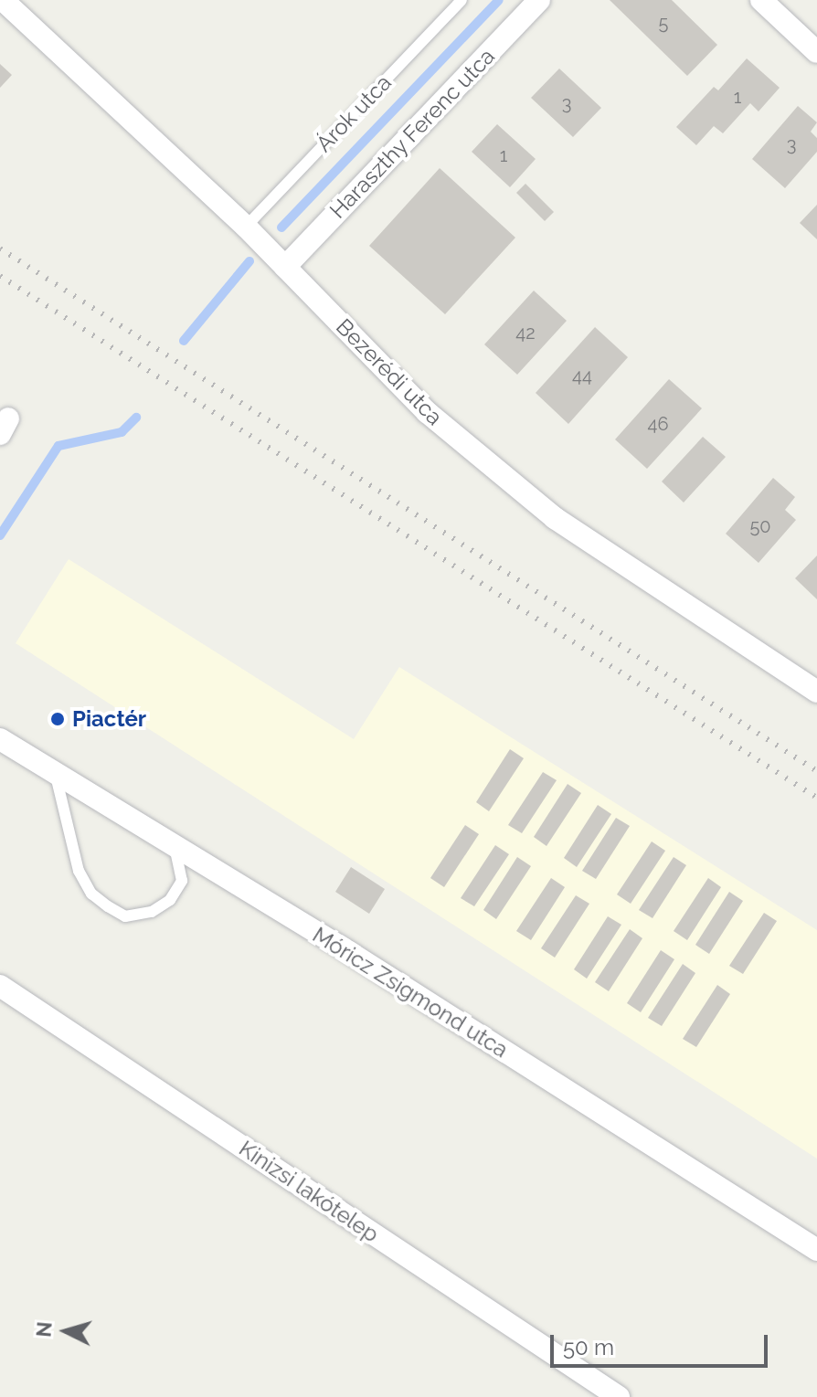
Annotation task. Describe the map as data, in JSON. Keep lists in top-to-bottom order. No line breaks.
{"streets":{"street":["Haraszthy Ferenc utca","Bezerédi utca","Móricz Zsigmond utca","Kinizsi lakótelep"],"lane":["Árok utca"]},"crossings":[["Árok utca","Bezerédi utca"],["Haraszthy Ferenc utca","Bezerédi utca"]],"places":["Piactér"],"house_numbers":["5","1","3","3","1","42","44","46","50"],"scale_bar":"50 m","north":"left"}
